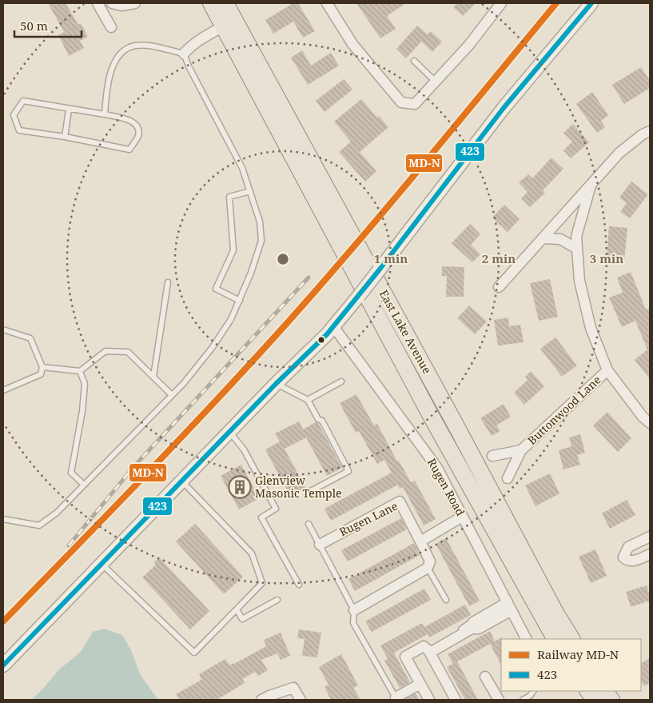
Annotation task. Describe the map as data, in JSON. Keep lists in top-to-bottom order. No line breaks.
{"streets":{"main road":["East Lake Avenue"],"street":["Buttonwood Lane","Rugen Road","Rugen Lane"]},"places":{"building":["Glenview Masonic Temple"]},"lines":["rail line MD-N","transit line 423"],"legend":["Railway MD-N","423"],"scale_bar":"50 m","rings":["1 min","2 min","3 min"]}
